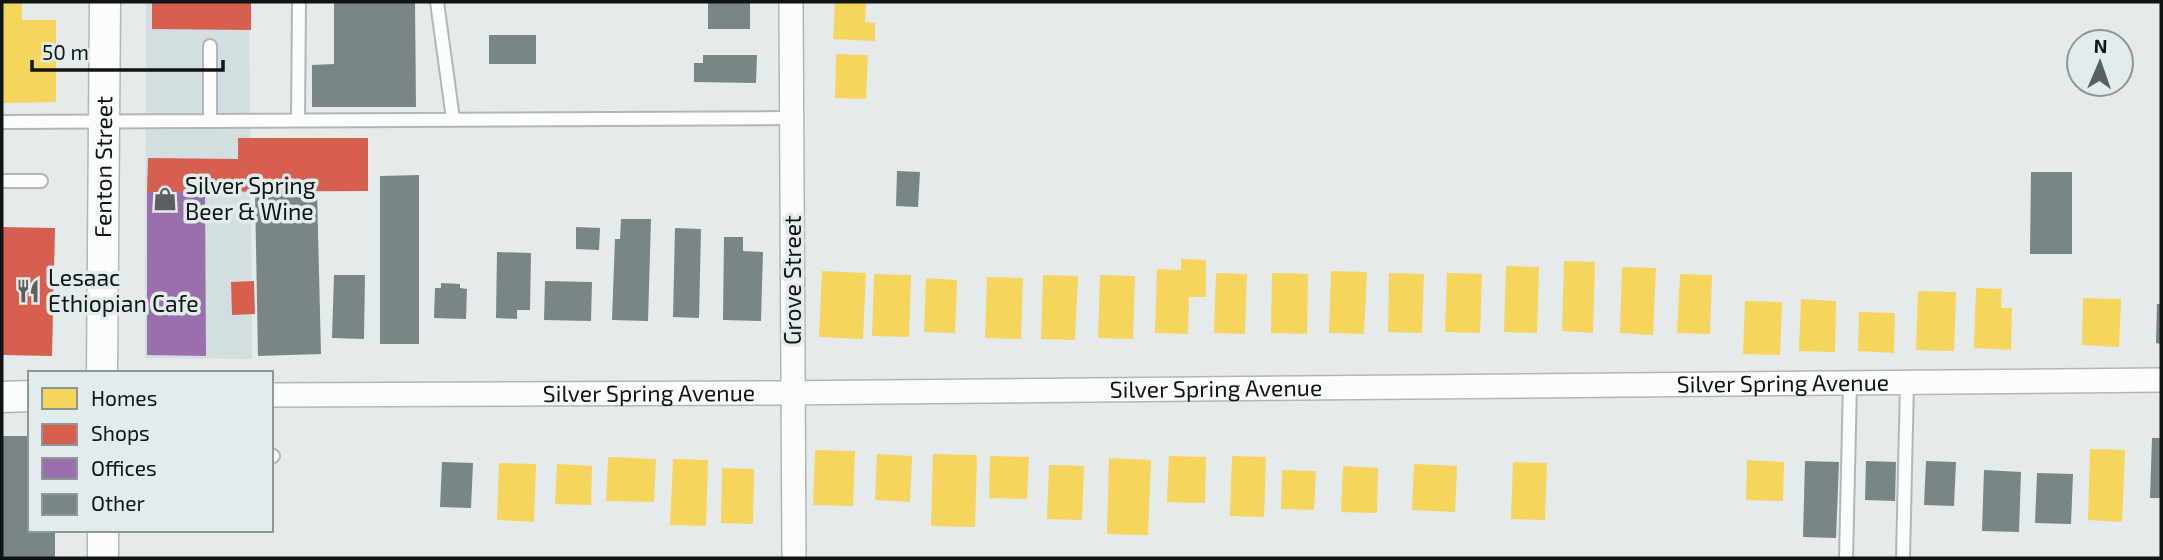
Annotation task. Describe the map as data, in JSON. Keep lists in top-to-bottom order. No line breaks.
{"streets":{"street":["Fenton Street","Grove Street","Silver Spring Avenue"]},"crossings":[["Grove Street","Silver Spring Avenue"]],"places":{"shop":["Silver Spring Beer & Wine"],"restaurant":["Lesaac Ethiopian Cafe"]},"legend":["Homes","Shops","Offices","Other"],"scale_bar":"50 m","north":"top"}
